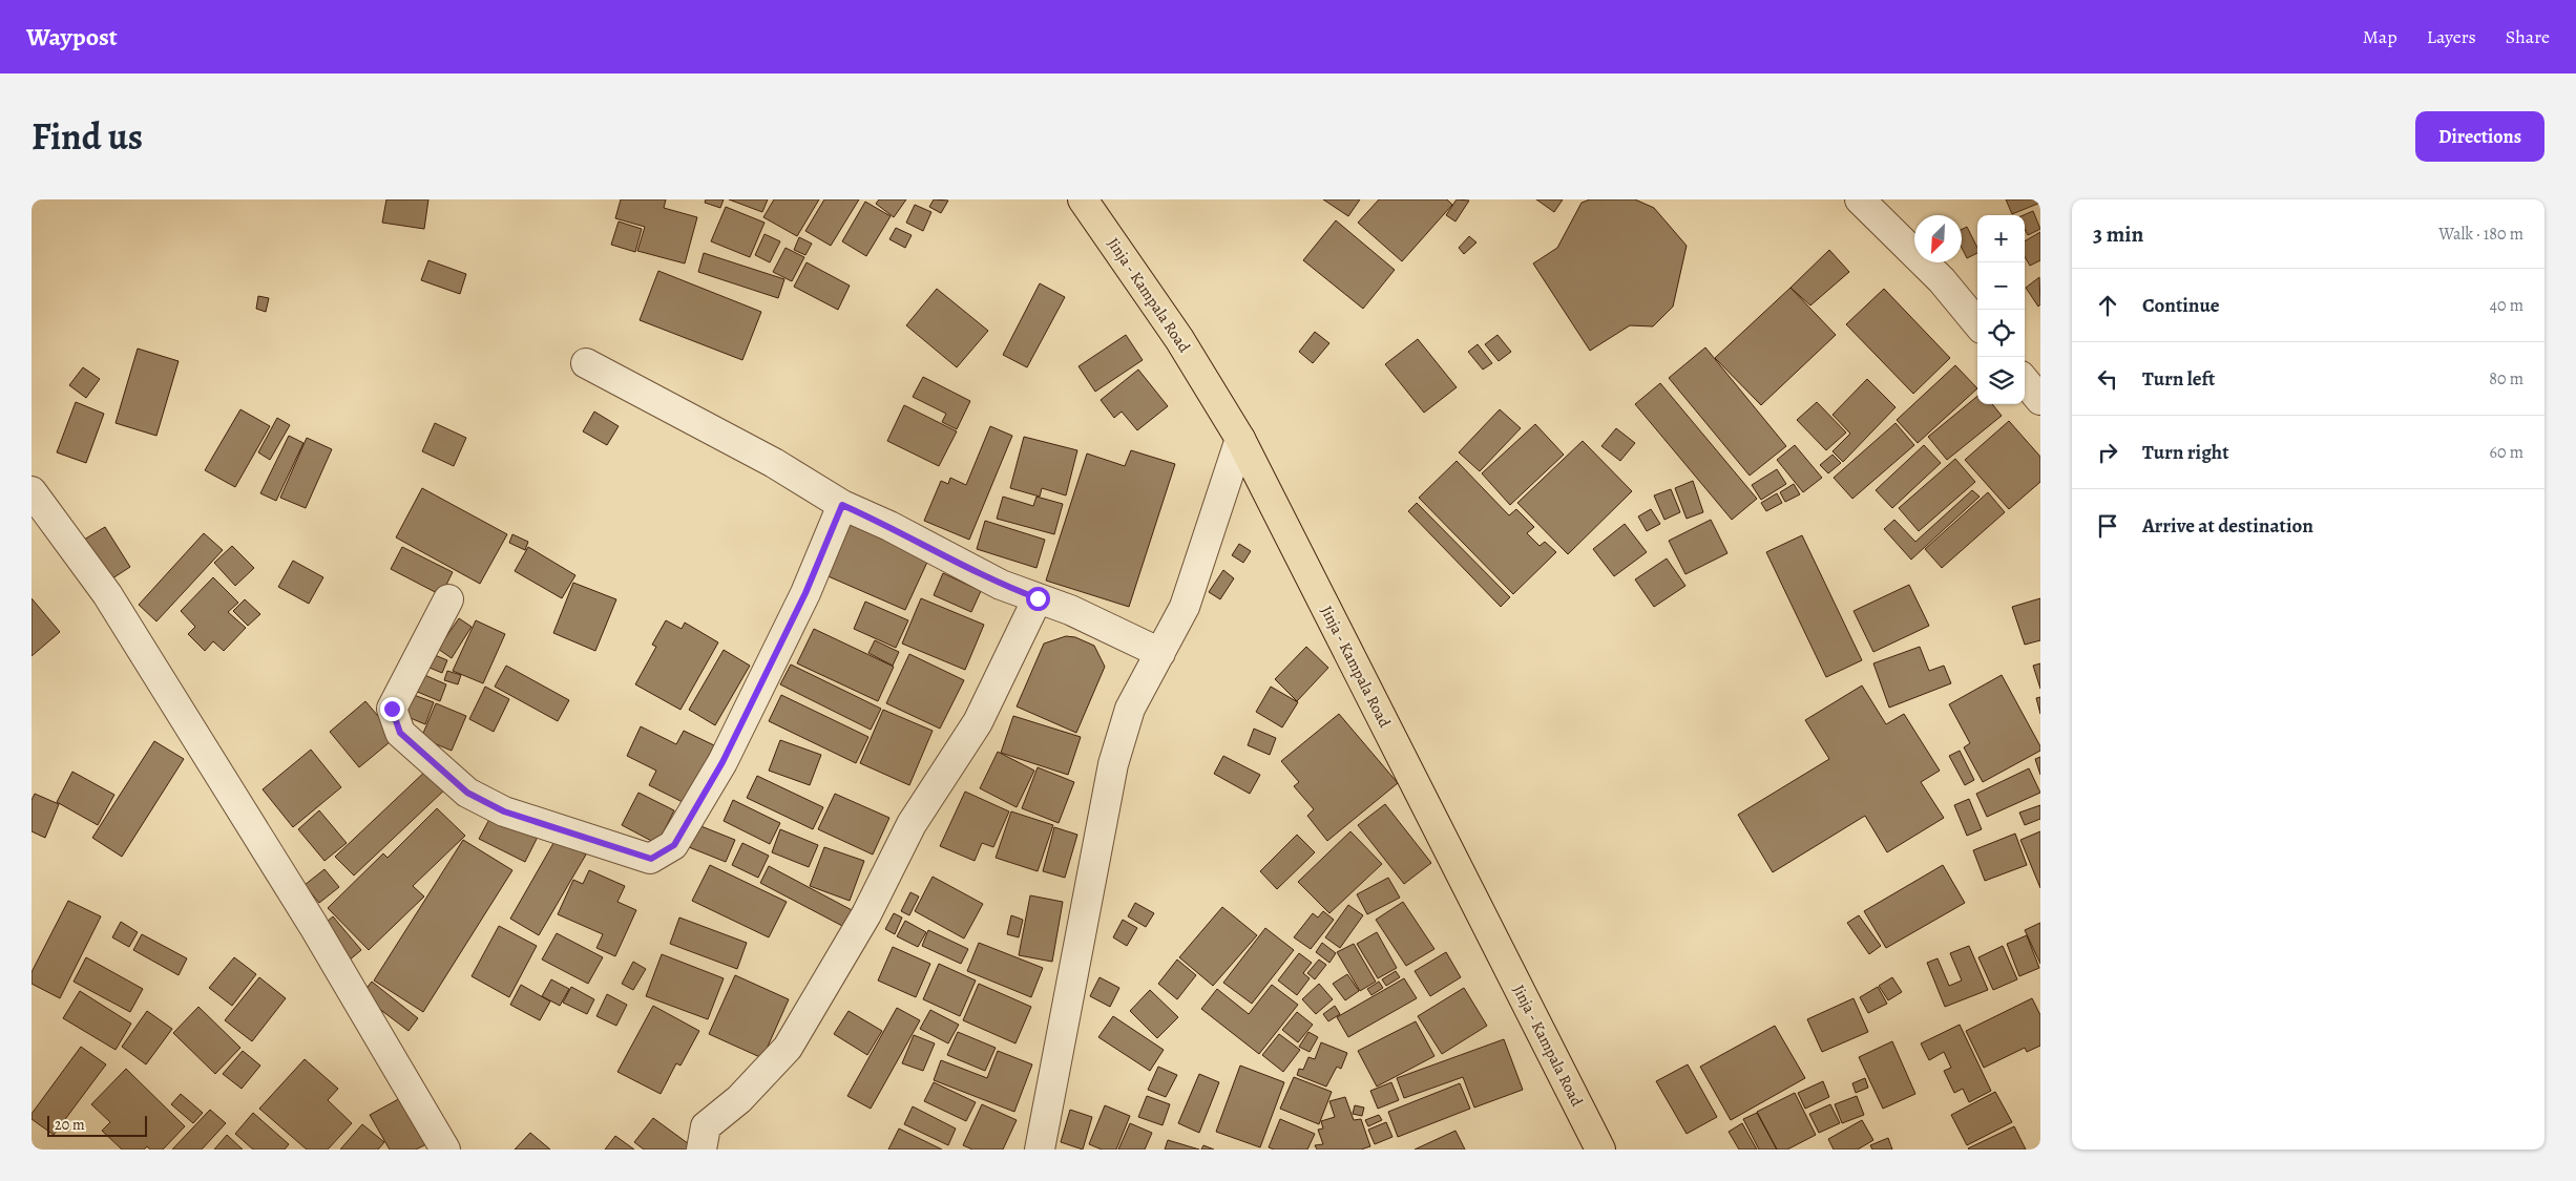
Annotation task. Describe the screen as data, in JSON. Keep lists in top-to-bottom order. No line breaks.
{"streets":{"highway":["Jinja - Kampala Road"]},"scale_bar":"20 m","north":"bottom left","page":{"header":"Waypost","nav":["Map","Layers","Share"],"title":"Find us","buttons":"Directions","heading":["3 min","Walk · 180 m"],"map_buttons":["+","−"],"list":[["Continue","40 m"],["Turn left","80 m"],["Turn right","60 m"],"Arrive at destination"],"scale":"20 m"}}
